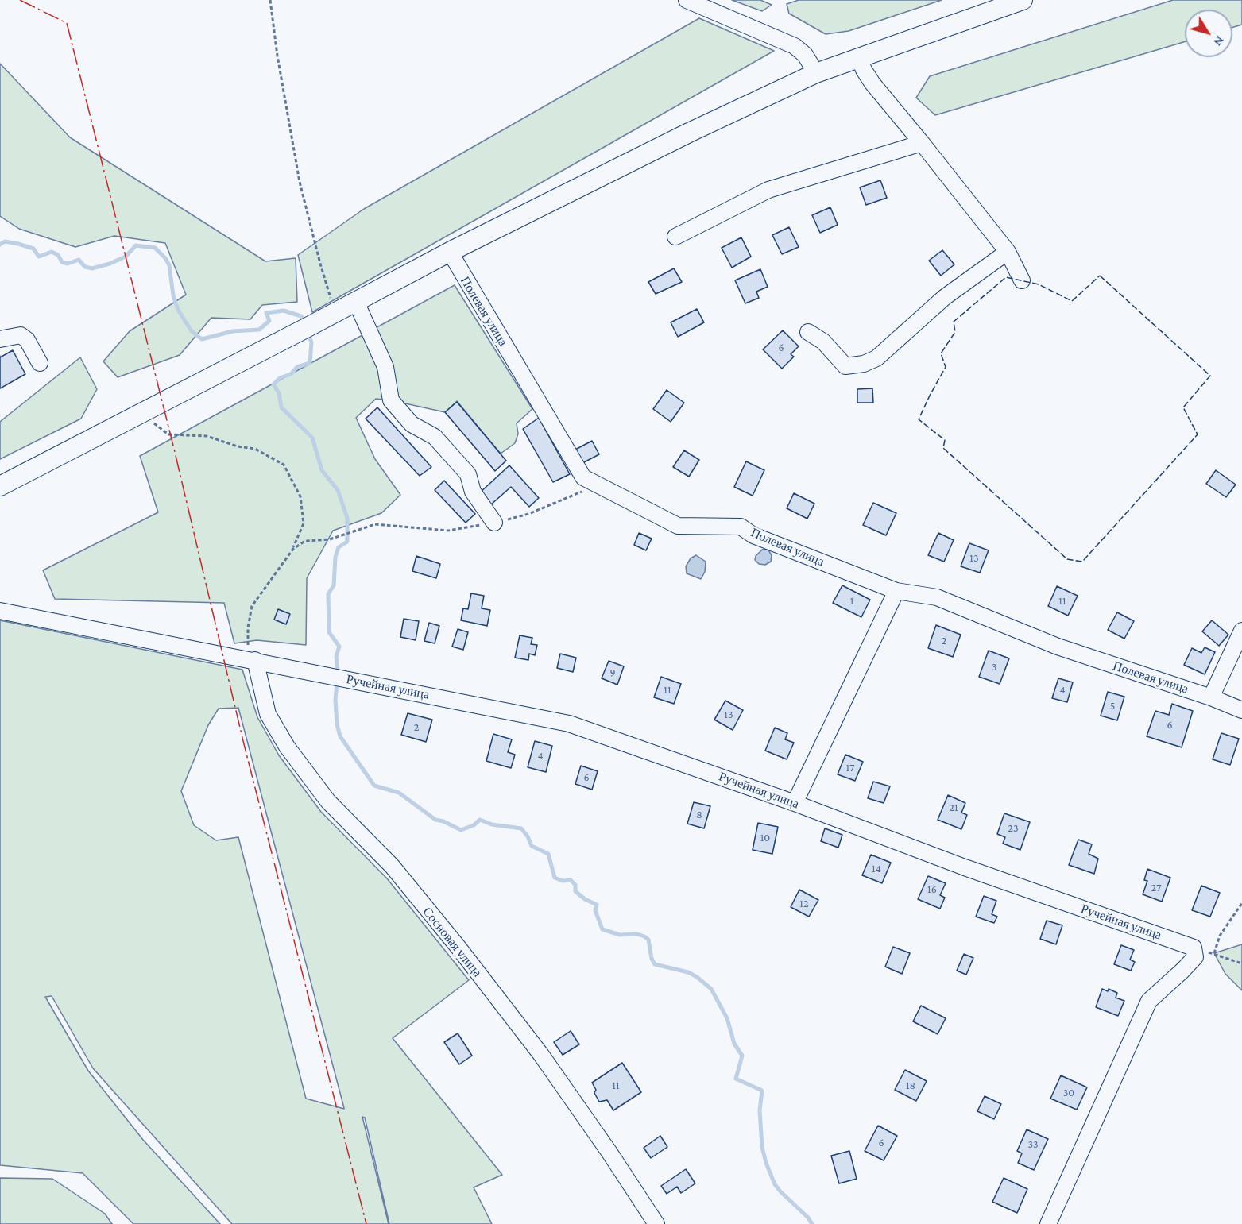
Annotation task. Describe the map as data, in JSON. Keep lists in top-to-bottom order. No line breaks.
{"streets":{"street":["Полевая улица","Ручейная улица","Сосновая улица"]},"crossings":[["Ручейная улица","Сосновая улица"]],"house_numbers":["6","13","1","11","2","3","9","11","4","5","13","6","2","4","17","6","21","8","23","10","14","27","16","12","11","18","30","6","33"],"north":"bottom right"}
